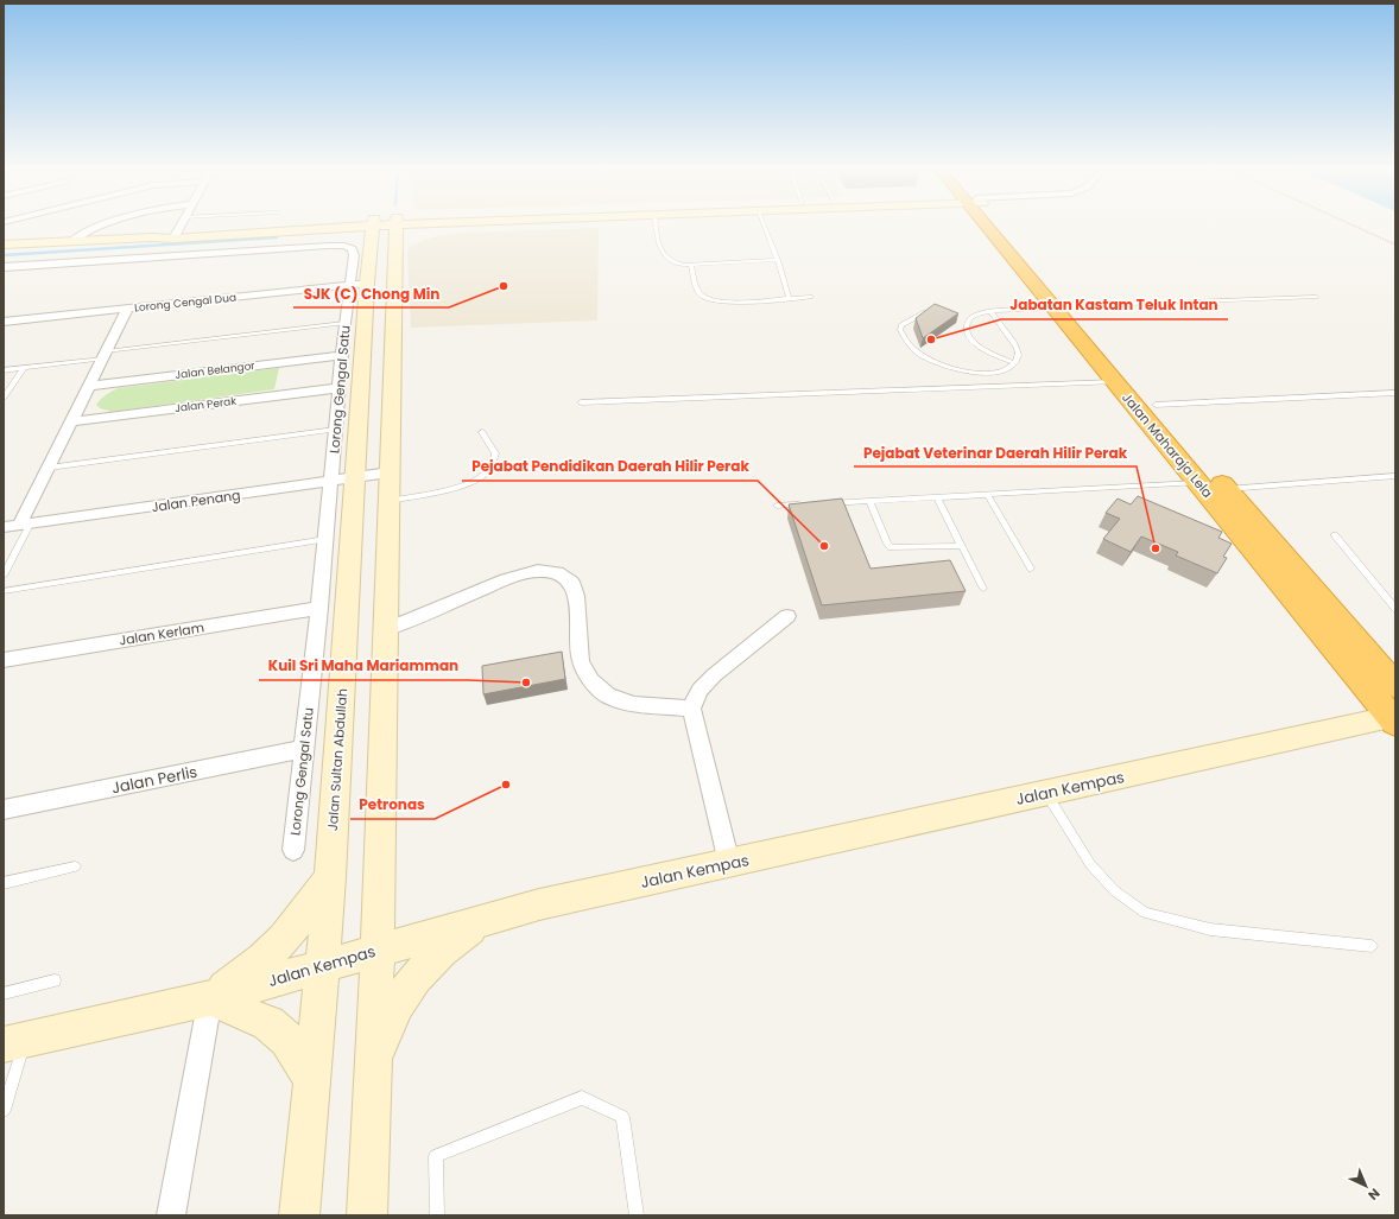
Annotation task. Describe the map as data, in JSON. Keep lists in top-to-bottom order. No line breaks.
{"streets":{"highway":["Jalan Maharaja Lela"],"main road":["Jalan Sultan Abdullah","Jalan Kempas"],"street":["Lorong Cengal Dua","Jalan Belangor","Lorong Gengal Satu","Jalan Perak","Jalan Penang","Jalan Kerlam","Jalan Perlis"]},"crossings":[["Lorong Cengal Dua","Lorong Gengal Satu"],["Lorong Cengal Dua","Jalan Sultan Abdullah"],["Jalan Belangor","Lorong Gengal Satu"],["Lorong Gengal Satu","Jalan Perak"],["Lorong Gengal Satu","Jalan Penang"],["Lorong Gengal Satu","Jalan Kerlam"],["Lorong Gengal Satu","Jalan Sultan Abdullah"],["Lorong Gengal Satu","Jalan Perlis"],["Jalan Maharaja Lela","Jalan Kempas"],["Jalan Penang","Jalan Sultan Abdullah"],["Jalan Sultan Abdullah","Jalan Kempas"]],"places":["SJK (C) Chong Min","Jabatan Kastam Teluk Intan","Pejabat Pendidikan Daerah Hilir Perak","Pejabat Veterinar Daerah Hilir Perak","Kuil Sri Maha Mariamman","Petronas"],"north":"bottom right"}
